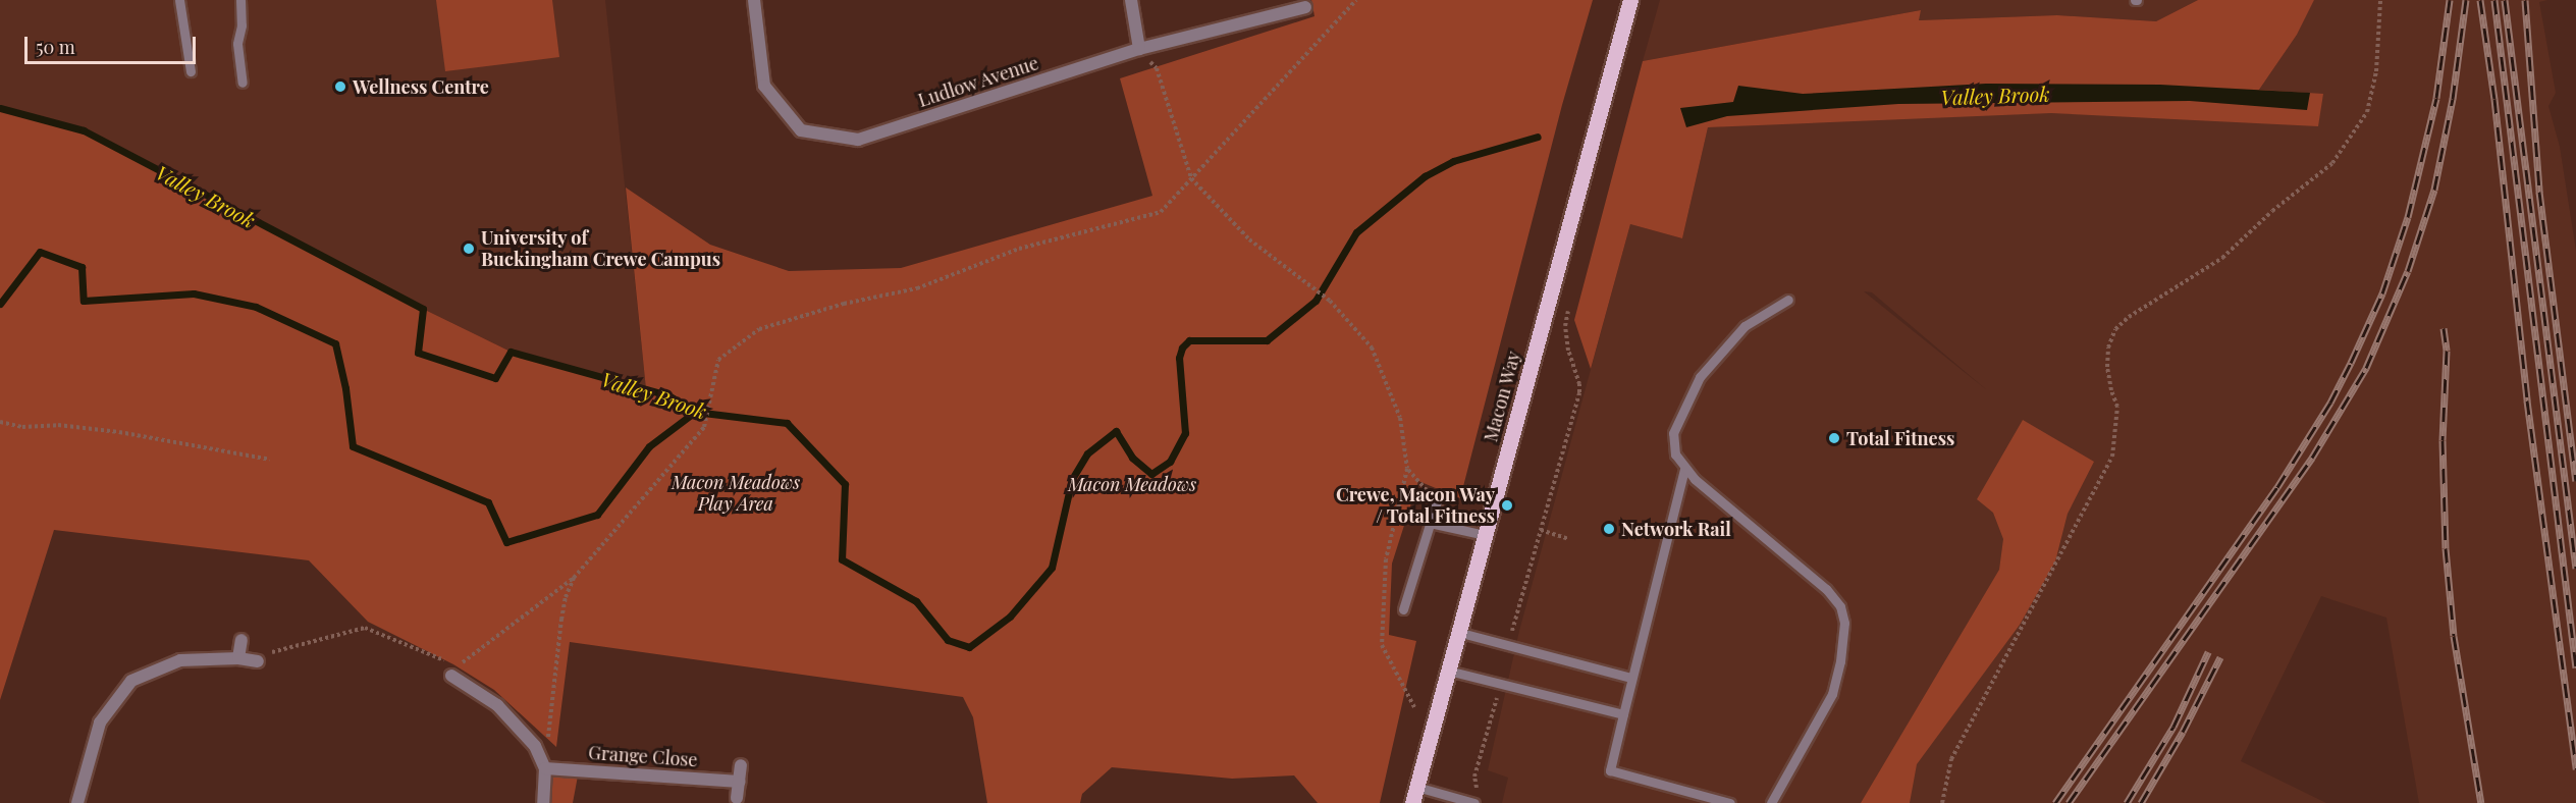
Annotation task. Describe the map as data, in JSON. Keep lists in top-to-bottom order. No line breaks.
{"streets":{"main road":["Macon Way"],"street":["Ludlow Avenue","Grange Close"]},"water":["Valley Brook"],"parks":["Macon Meadows Play Area","Macon Meadows"],"places":["Wellness Centre","University of Buckingham Crewe Campus","Total Fitness","Crewe, Macon Way / Total Fitness","Network Rail"],"scale_bar":"50 m"}
